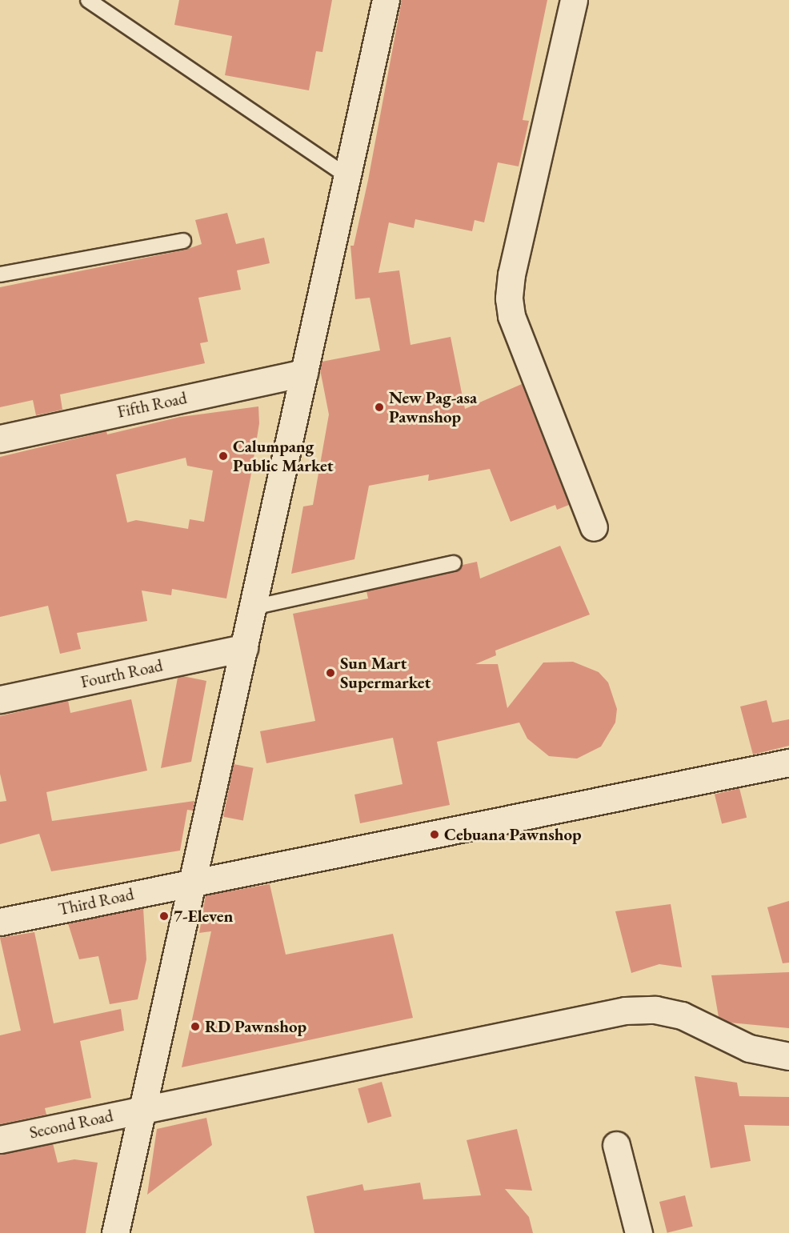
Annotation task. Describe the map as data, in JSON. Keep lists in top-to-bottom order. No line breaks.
{"streets":{"street":["Fifth Road","Fourth Road","Third Road","Second Road"]},"places":["New Pag-asa Pawnshop","Calumpang Public Market","Sun Mart Supermarket","Cebuana Pawnshop","7-Eleven","RD Pawnshop"]}
